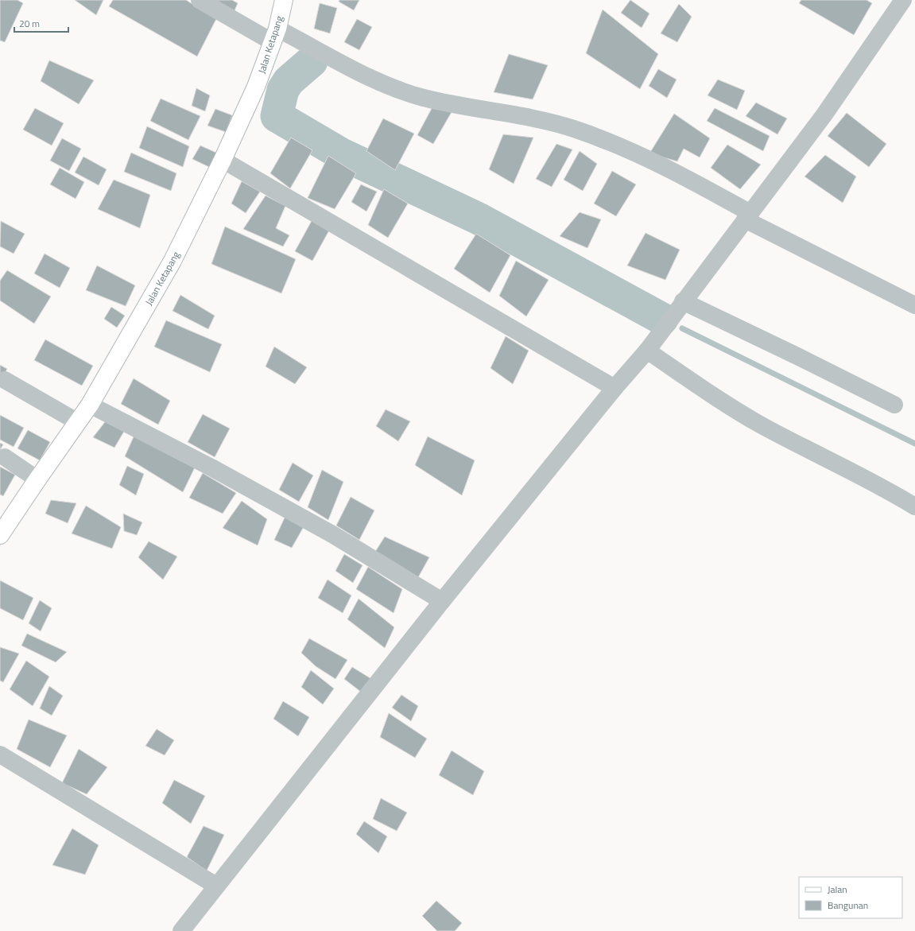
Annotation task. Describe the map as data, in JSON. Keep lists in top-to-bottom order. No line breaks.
{"streets":{"main road":["Jalan Ketapang"]},"legend":["Jalan","Bangunan"],"scale_bar":"20 m"}
